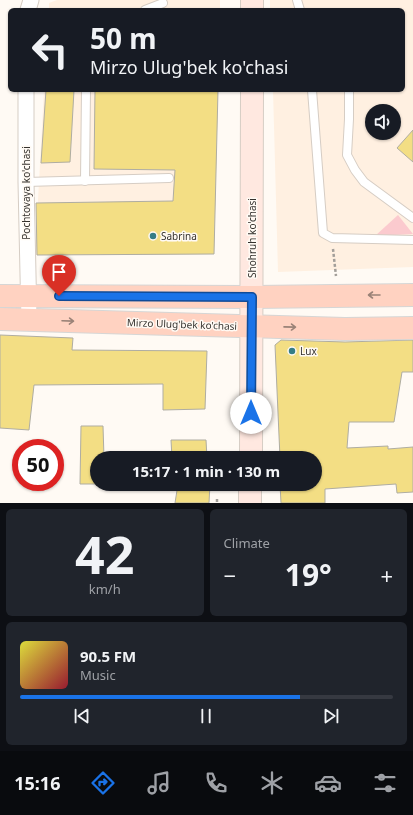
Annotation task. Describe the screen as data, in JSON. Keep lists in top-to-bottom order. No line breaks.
{"streets":{"main road":["Shohruh ko'chasi","Mirzo Ulug'bek ko'chasi"],"street":["Pochtovaya ko'chasi"]},"crossings":[["Pochtovaya ko'chasi","Mirzo Ulug'bek ko'chasi"],["Shohruh ko'chasi","Mirzo Ulug'bek ko'chasi"]],"places":["Sabrina","Lux"],"page":{"turn":["50 m","Mirzo Ulug'bek ko'chasi"],"limit":"50","trip":"15:17 · 1 min · 130 m","tile":[["42","km/h"],"Climate"],"heat":["−","19°","+"],"song":["90.5 FM","Music"],"tabs":"15:16"}}
